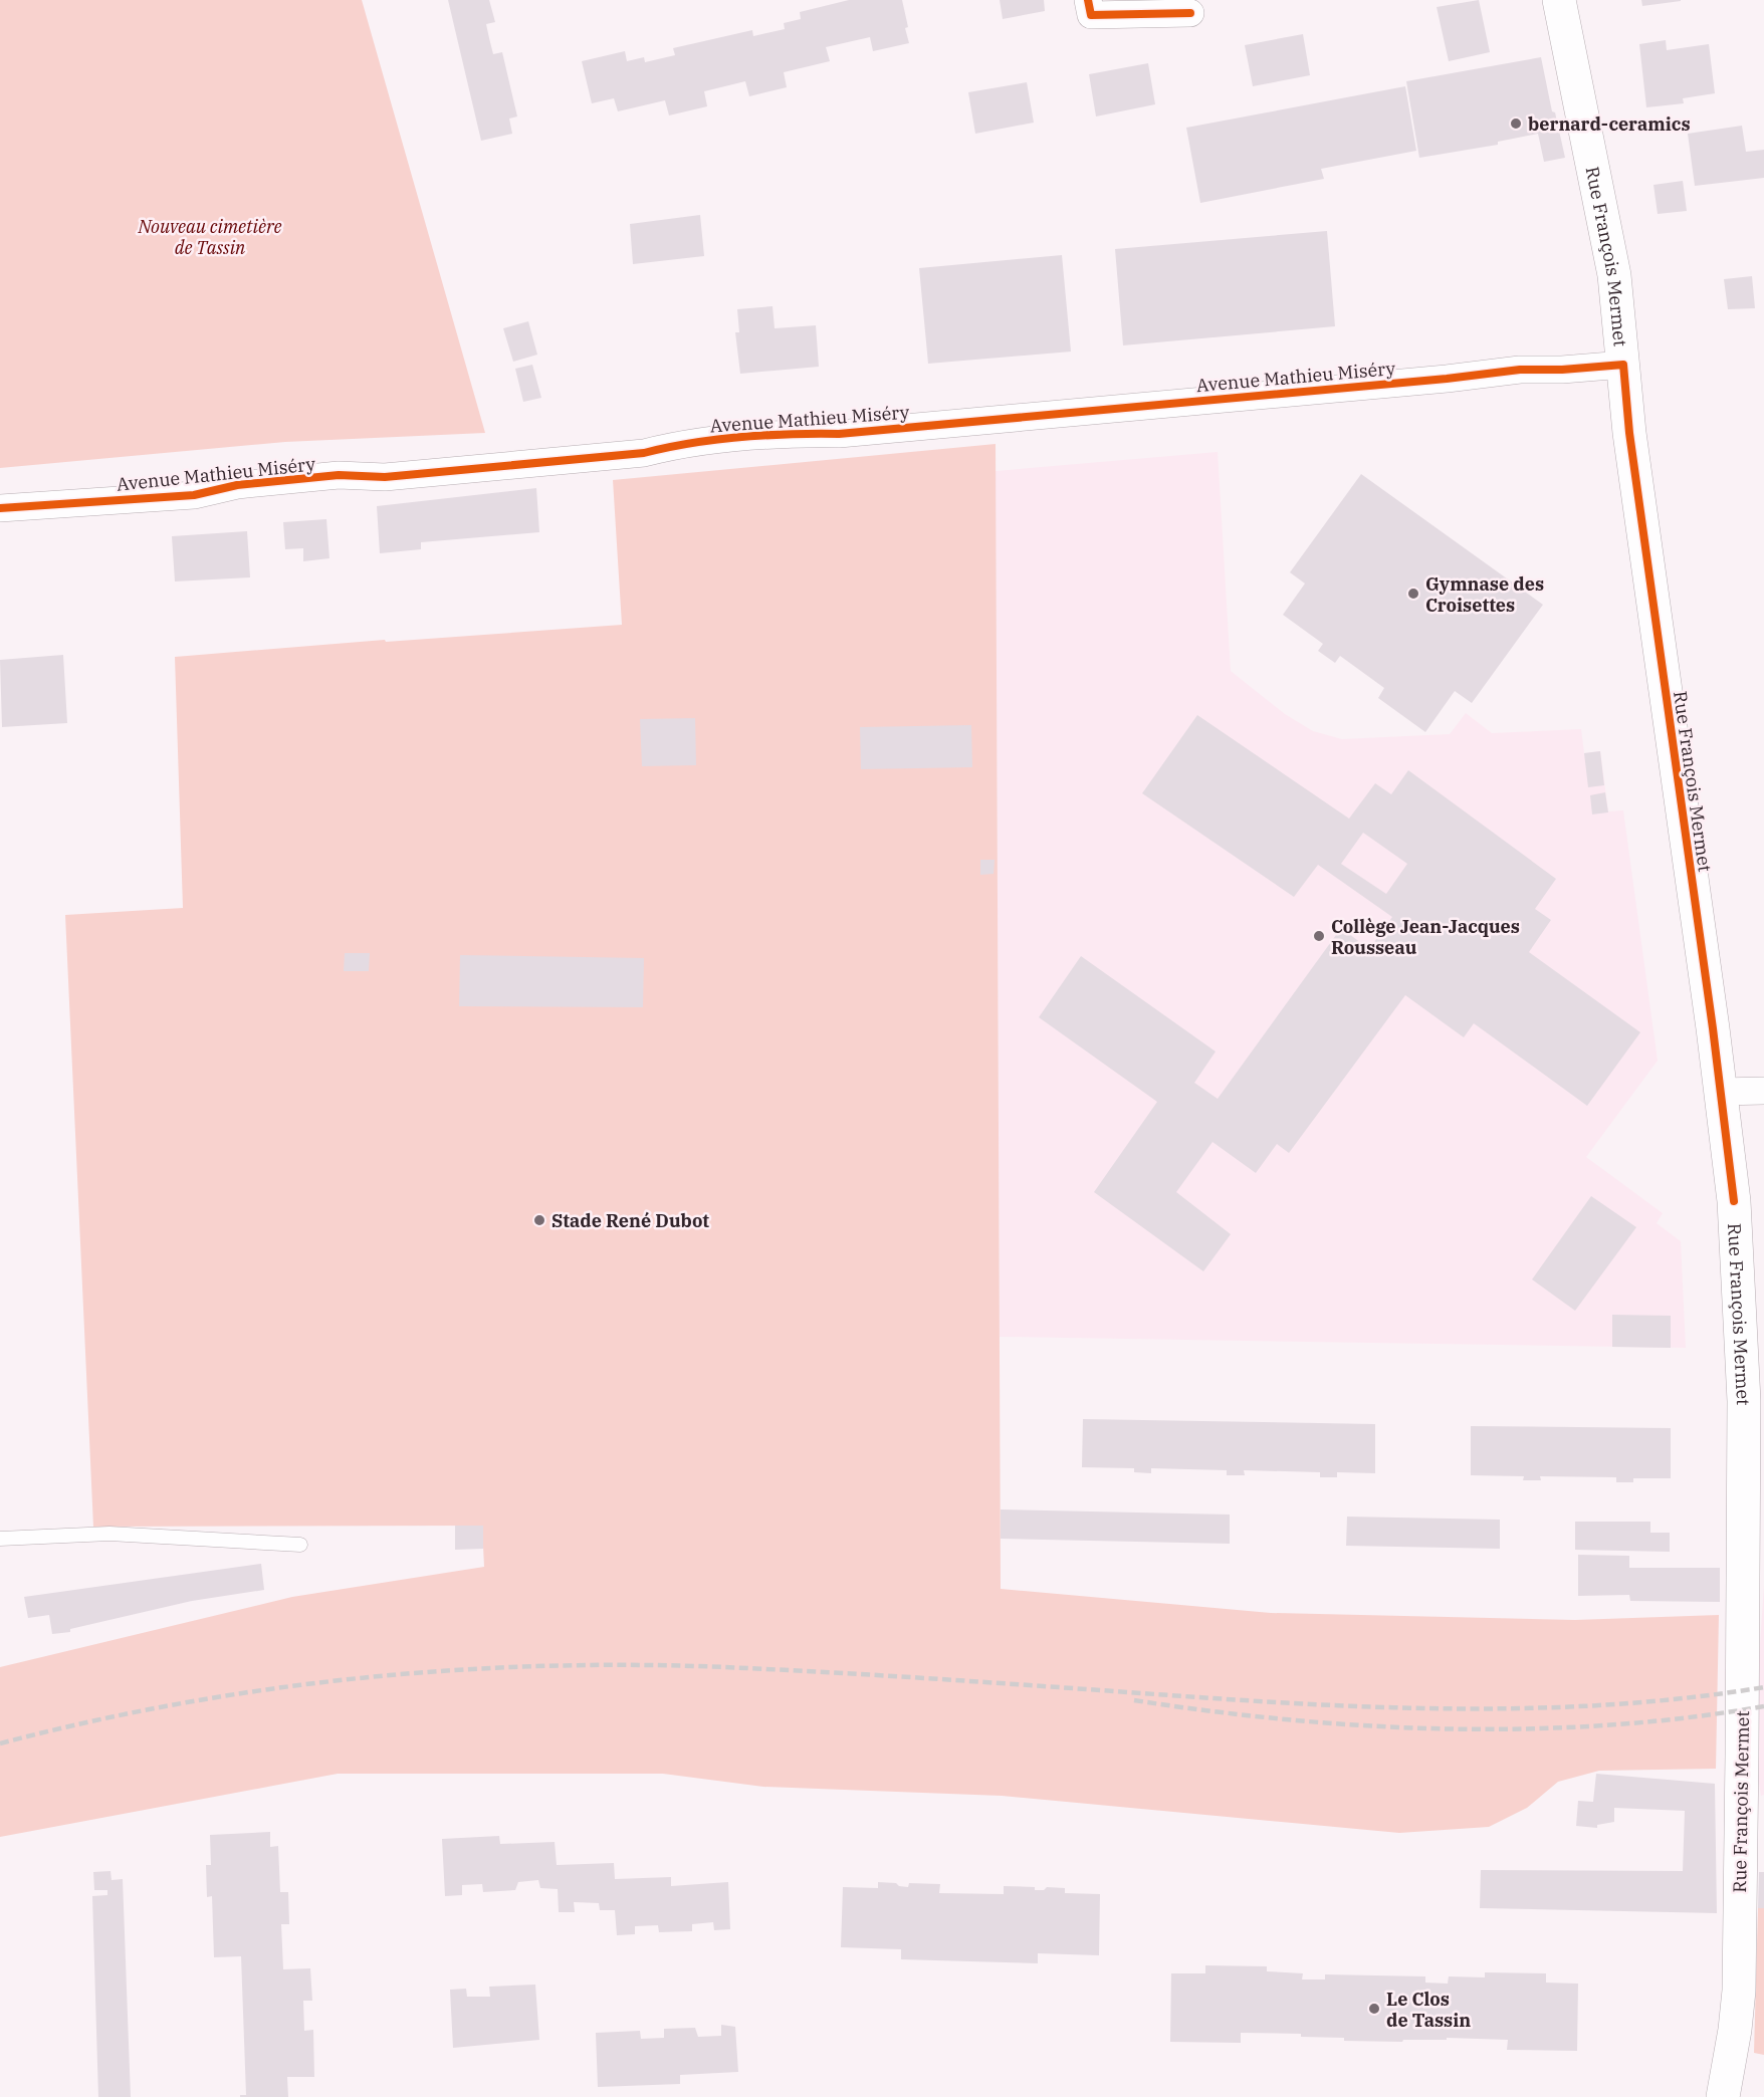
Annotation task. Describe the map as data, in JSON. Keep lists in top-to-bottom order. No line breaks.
{"streets":{"main road":["Rue François Mermet"],"street":["Avenue Mathieu Miséry"]},"crossings":[["Rue François Mermet","Avenue Mathieu Miséry"]],"parks":["Nouveau cimetière de Tassin"],"places":["bernard-ceramics","Gymnase des Croisettes","Collège Jean-Jacques Rousseau","Stade René Dubot","Le Clos de Tassin"]}
